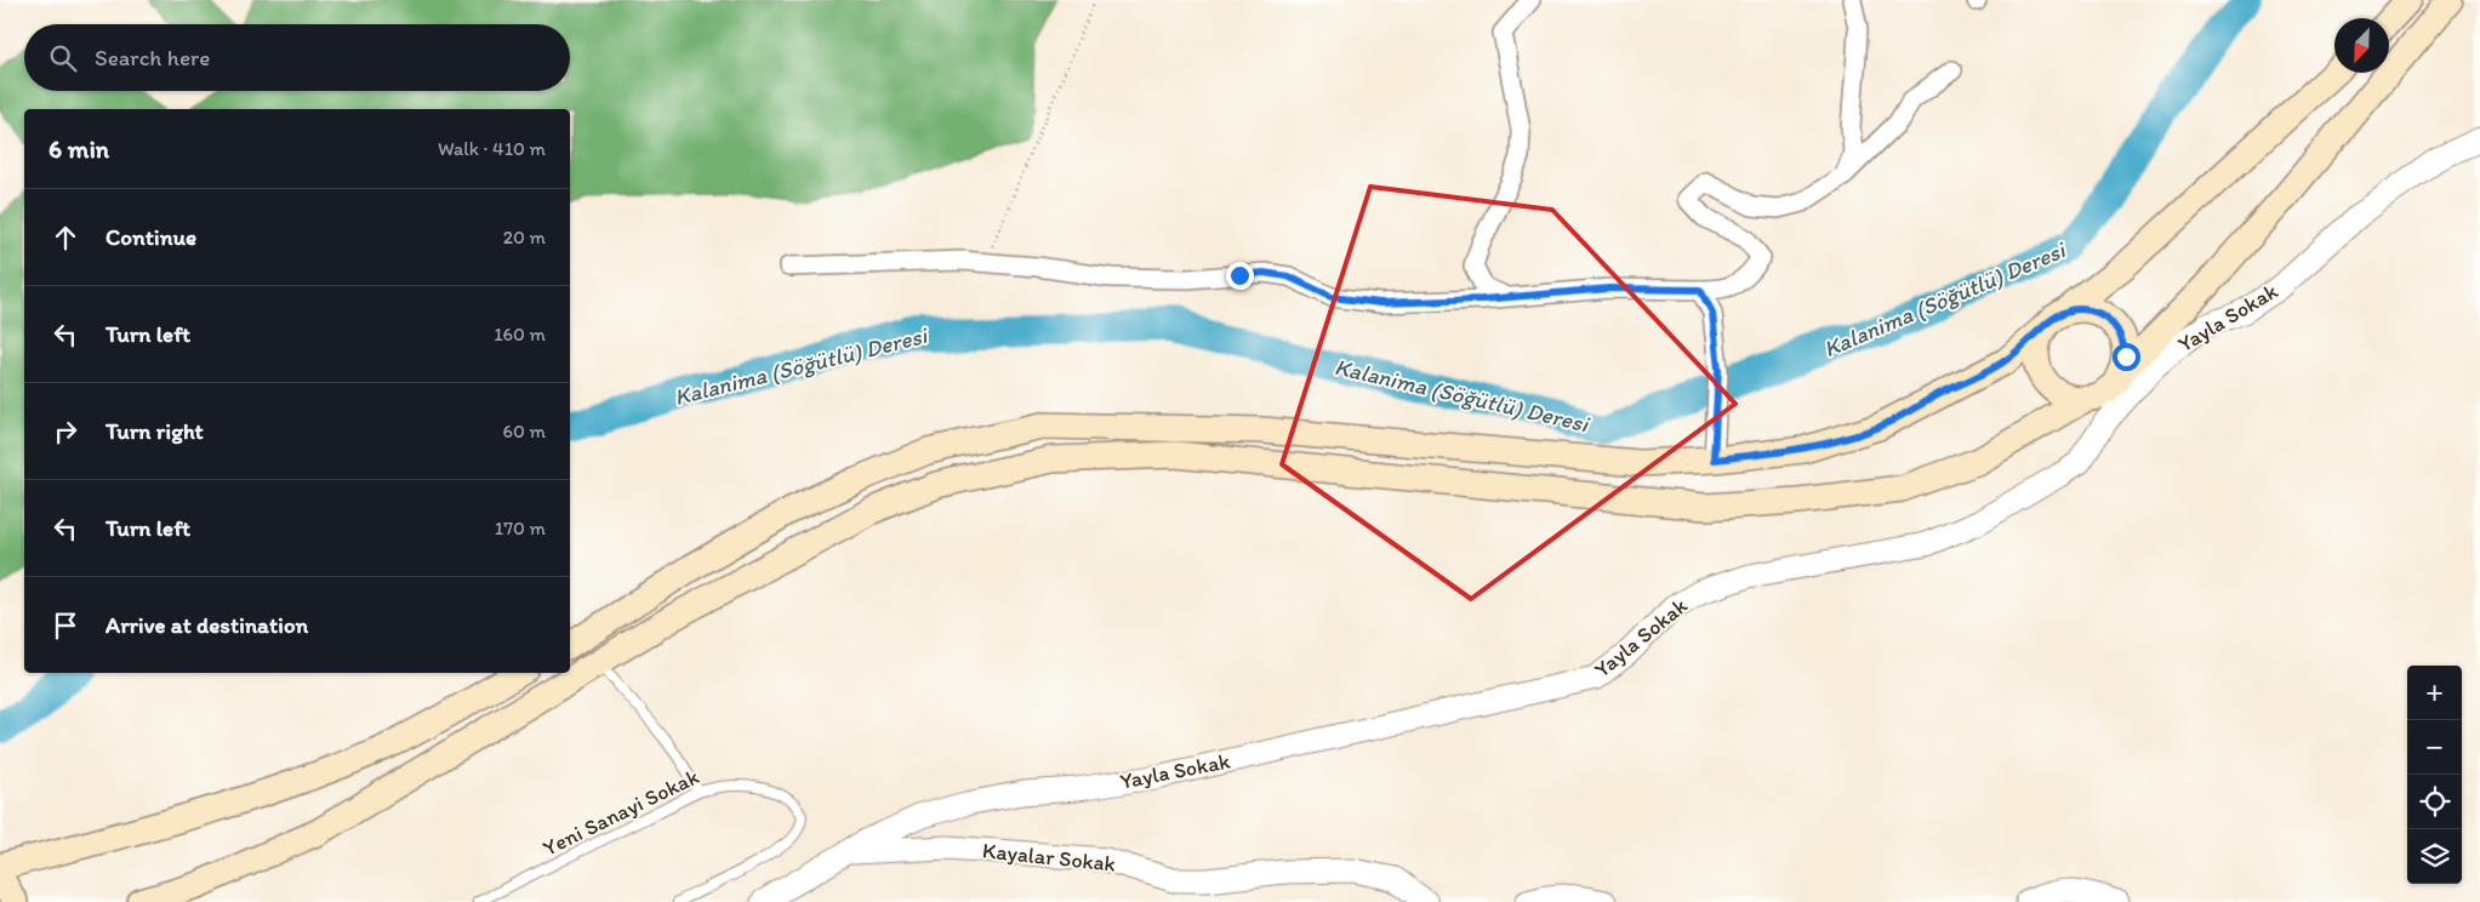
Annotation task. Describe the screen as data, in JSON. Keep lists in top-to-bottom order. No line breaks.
{"streets":{"street":["Yayla Sokak","Kayalar Sokak"],"lane":["Yeni Sanayi Sokak"]},"crossings":[["Yayla Sokak","Kayalar Sokak"]],"water":["Kalanima (Söğütlü) Deresi"],"north":"bottom left","page":{"search":"Search here","heading":["6 min","Walk · 410 m"],"list":[["Continue","20 m"],["Turn left","160 m"],["Turn right","60 m"],["Turn left","170 m"],"Arrive at destination"],"map_buttons":["+","−"]}}
